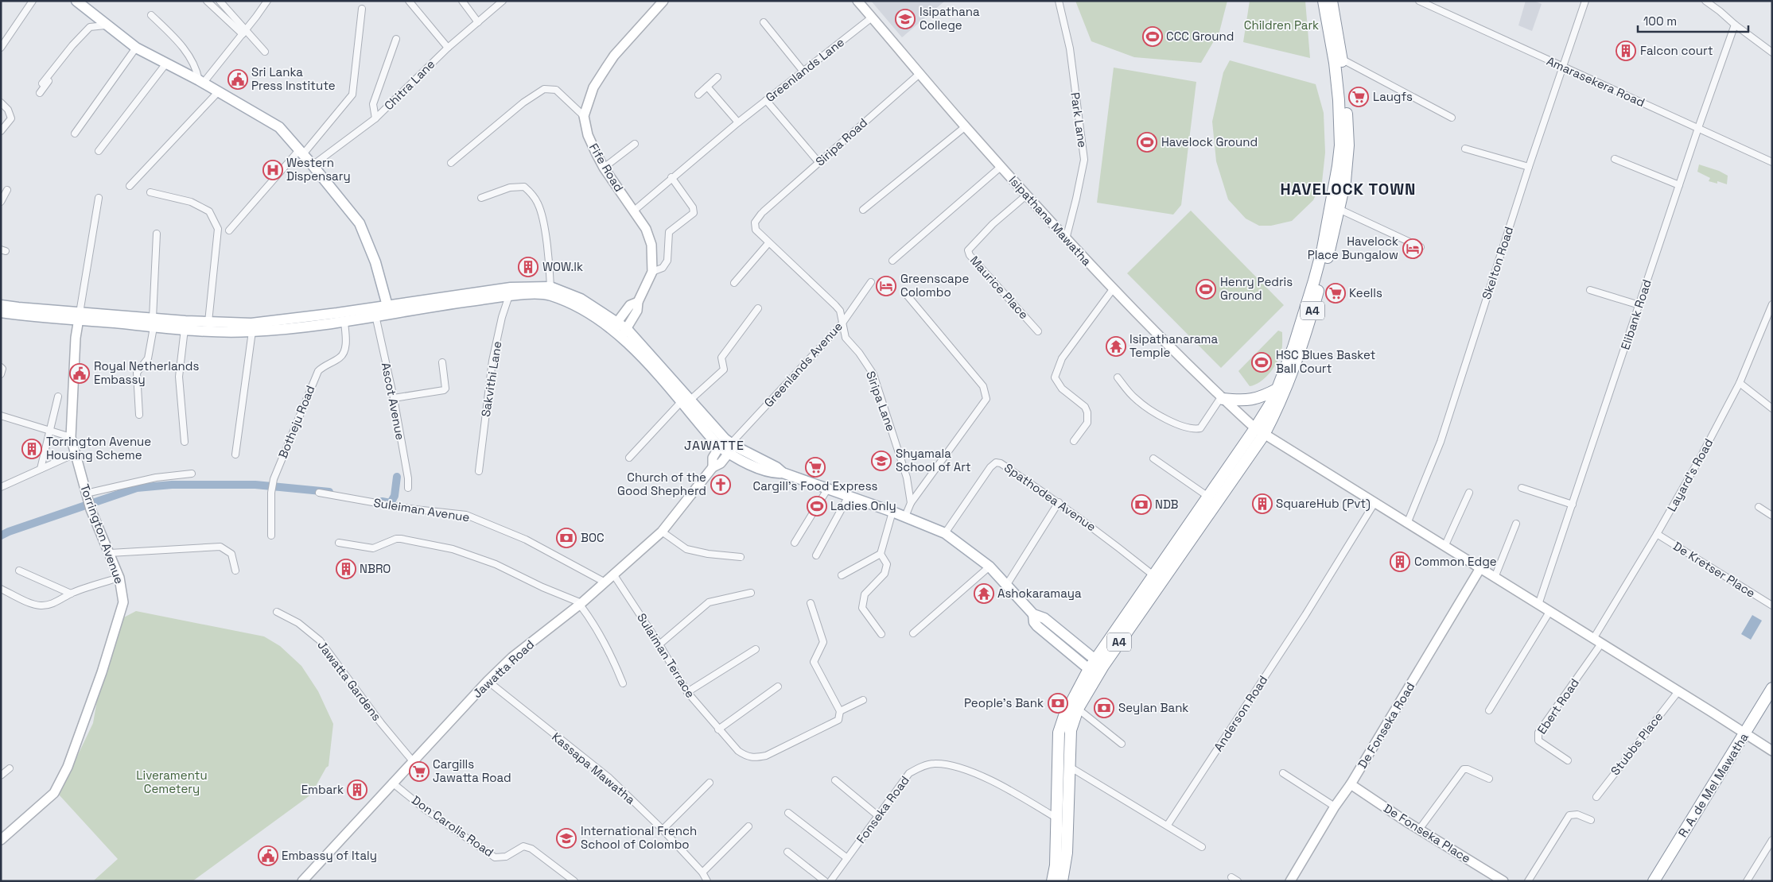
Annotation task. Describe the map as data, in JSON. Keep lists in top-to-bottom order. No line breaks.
{"streets":{"highway":["A4","R. A. de Mel Mawatha"],"main road":["Fife Road","Isipathana Mawatha","Torrington Avenue","Jawatta Road","De Fonseka Road","De Fonseka Place"],"street":["Greenlands Lane","Amarasekera Road","Chitra Lane","Park Lane","Siripa Road","Skelton Road","Maurice Place","Elibank Road","Greenlands Avenue","Sakvithi Lane","Ascot Avenue","Siripa Lane","Botheju Road","Layard's Road","Spathodea Avenue","Suleiman Avenue","De Kretser Place","Sulaiman Terrace","Jawatta Gardens","Ebert Road","Anderson Road","Stubbs Place","Kassapa Mawatha","Fonseka Road","Don Carolis Road"]},"crossings":[["Greenlands Lane","Fife Road"],["Greenlands Lane","Isipathana Mawatha"],["Amarasekera Road","Skelton Road"],["Amarasekera Road","Elibank Road"],["Park Lane","Isipathana Mawatha"],["Siripa Road","Isipathana Mawatha"],["Siripa Road","Siripa Lane"],["Isipathana Mawatha","Skelton Road"],["Isipathana Mawatha","Maurice Place"],["Isipathana Mawatha","A4"],["Isipathana Mawatha","Elibank Road"],["Isipathana Mawatha","Layard's Road"],["Isipathana Mawatha","Ebert Road"],["Isipathana Mawatha","Anderson Road"],["Isipathana Mawatha","De Fonseka Road"],["Isipathana Mawatha","Stubbs Place"],["Isipathana Mawatha","R. A. de Mel Mawatha"],["A4","Spathodea Avenue"],["A4","Fonseka Road"],["Greenlands Avenue","Siripa Lane"],["Greenlands Avenue","Jawatta Road"],["Layard's Road","De Kretser Place"],["Layard's Road","Ebert Road"],["Suleiman Avenue","Jawatta Road"],["Sulaiman Terrace","Jawatta Road"],["Jawatta Road","Jawatta Gardens"],["Jawatta Road","Kassapa Mawatha"],["Jawatta Road","Don Carolis Road"],["De Fonseka Road","De Fonseka Place"]],"districts":["HAVELOCK TOWN","JAWATTE"],"parks":["Children Park","Liveramentu Cemetery"],"places":{"school or university":["Isipathana College","Shyamala School of Art","International French School of Colombo"],"sports":["CCC Ground","Havelock Ground","Henry Pedris Ground","HSC Blues Basket Ball Court","Ladies Only"],"building":["Falcon court","WOW.lk","Torrington Avenue Housing Scheme","SquareHub (Pvt)","Common Edge","NBRO","Embark"],"public building":["Sri Lanka Press Institute","Royal Netherlands Embassy","Embassy of Italy"],"supermarket":["Laugfs","Keells","Cargill's Food Express","Cargills Jawatta Road"],"hospital":["Western Dispensary"],"hotel":["Havelock Place Bungalow","Greenscape Colombo"],"temple":["Isipathanarama Temple","Ashokaramaya"],"church":["Church of the Good Shepherd"],"bank":["NDB","BOC","People's Bank","Seylan Bank"]},"scale_bar":"100 m"}
